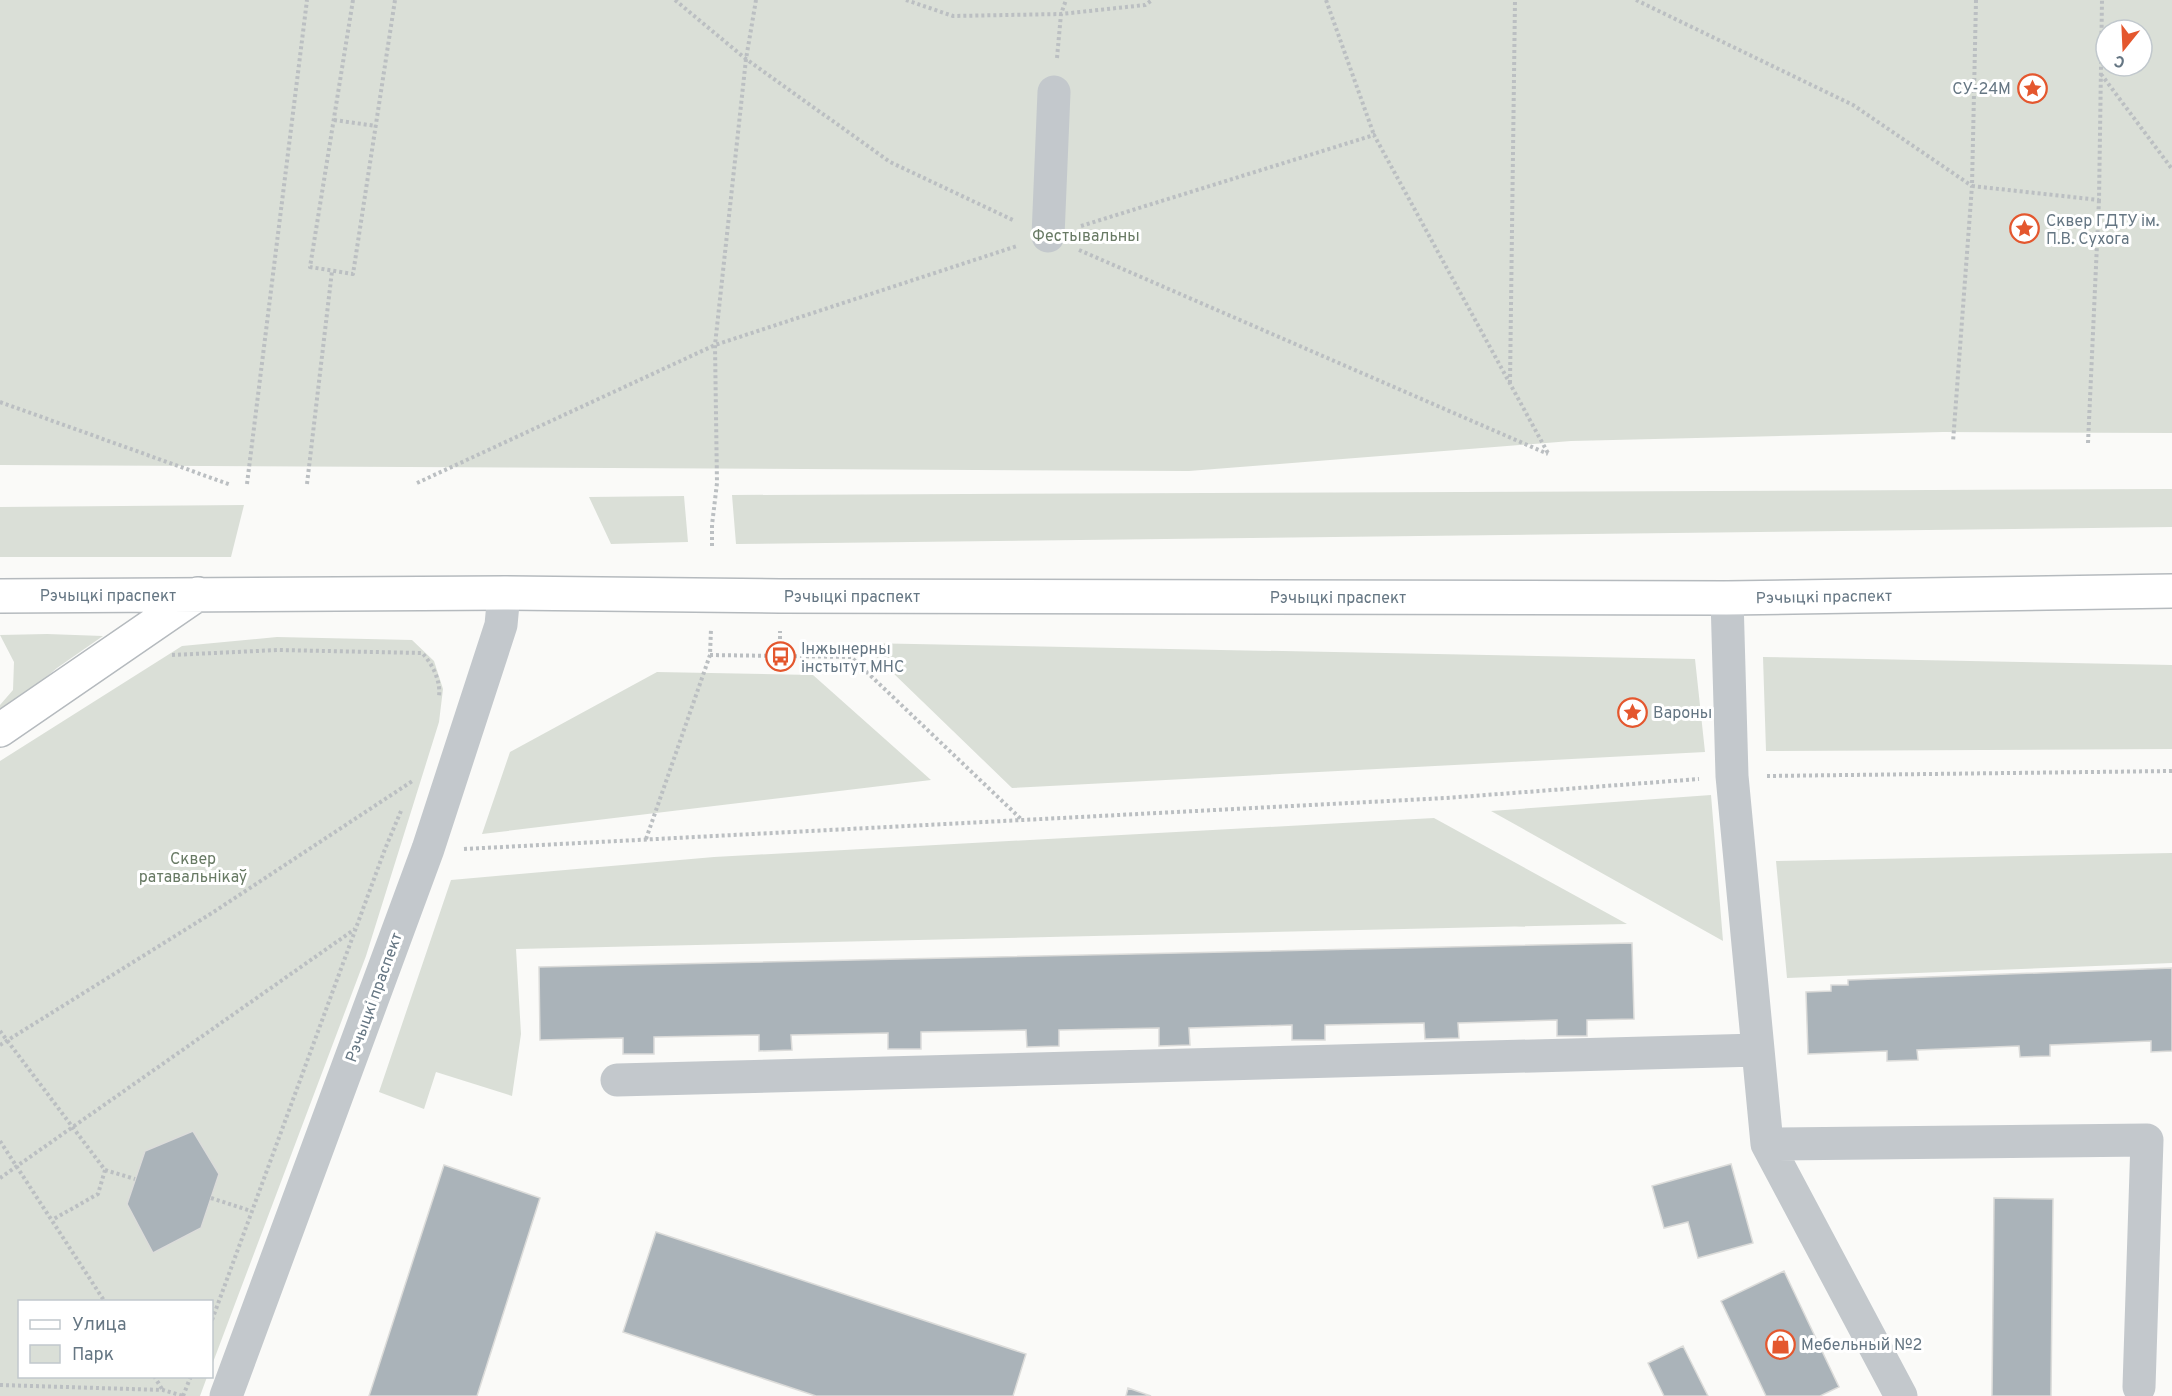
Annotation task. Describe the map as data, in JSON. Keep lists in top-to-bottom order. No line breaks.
{"streets":{"main road":["Рэчыцкі праспект"]},"parks":["Фестывальны","Сквер ратавальнікаў"],"places":{"place":["СУ-24М","Сквер ГДТУ ім. П.В. Сухога","Вароны"],"bus stop":["Інжынерны інстытут МНС"],"shop":["Мебельный №2"]},"legend":["Улица","Парк"],"north":"bottom"}
